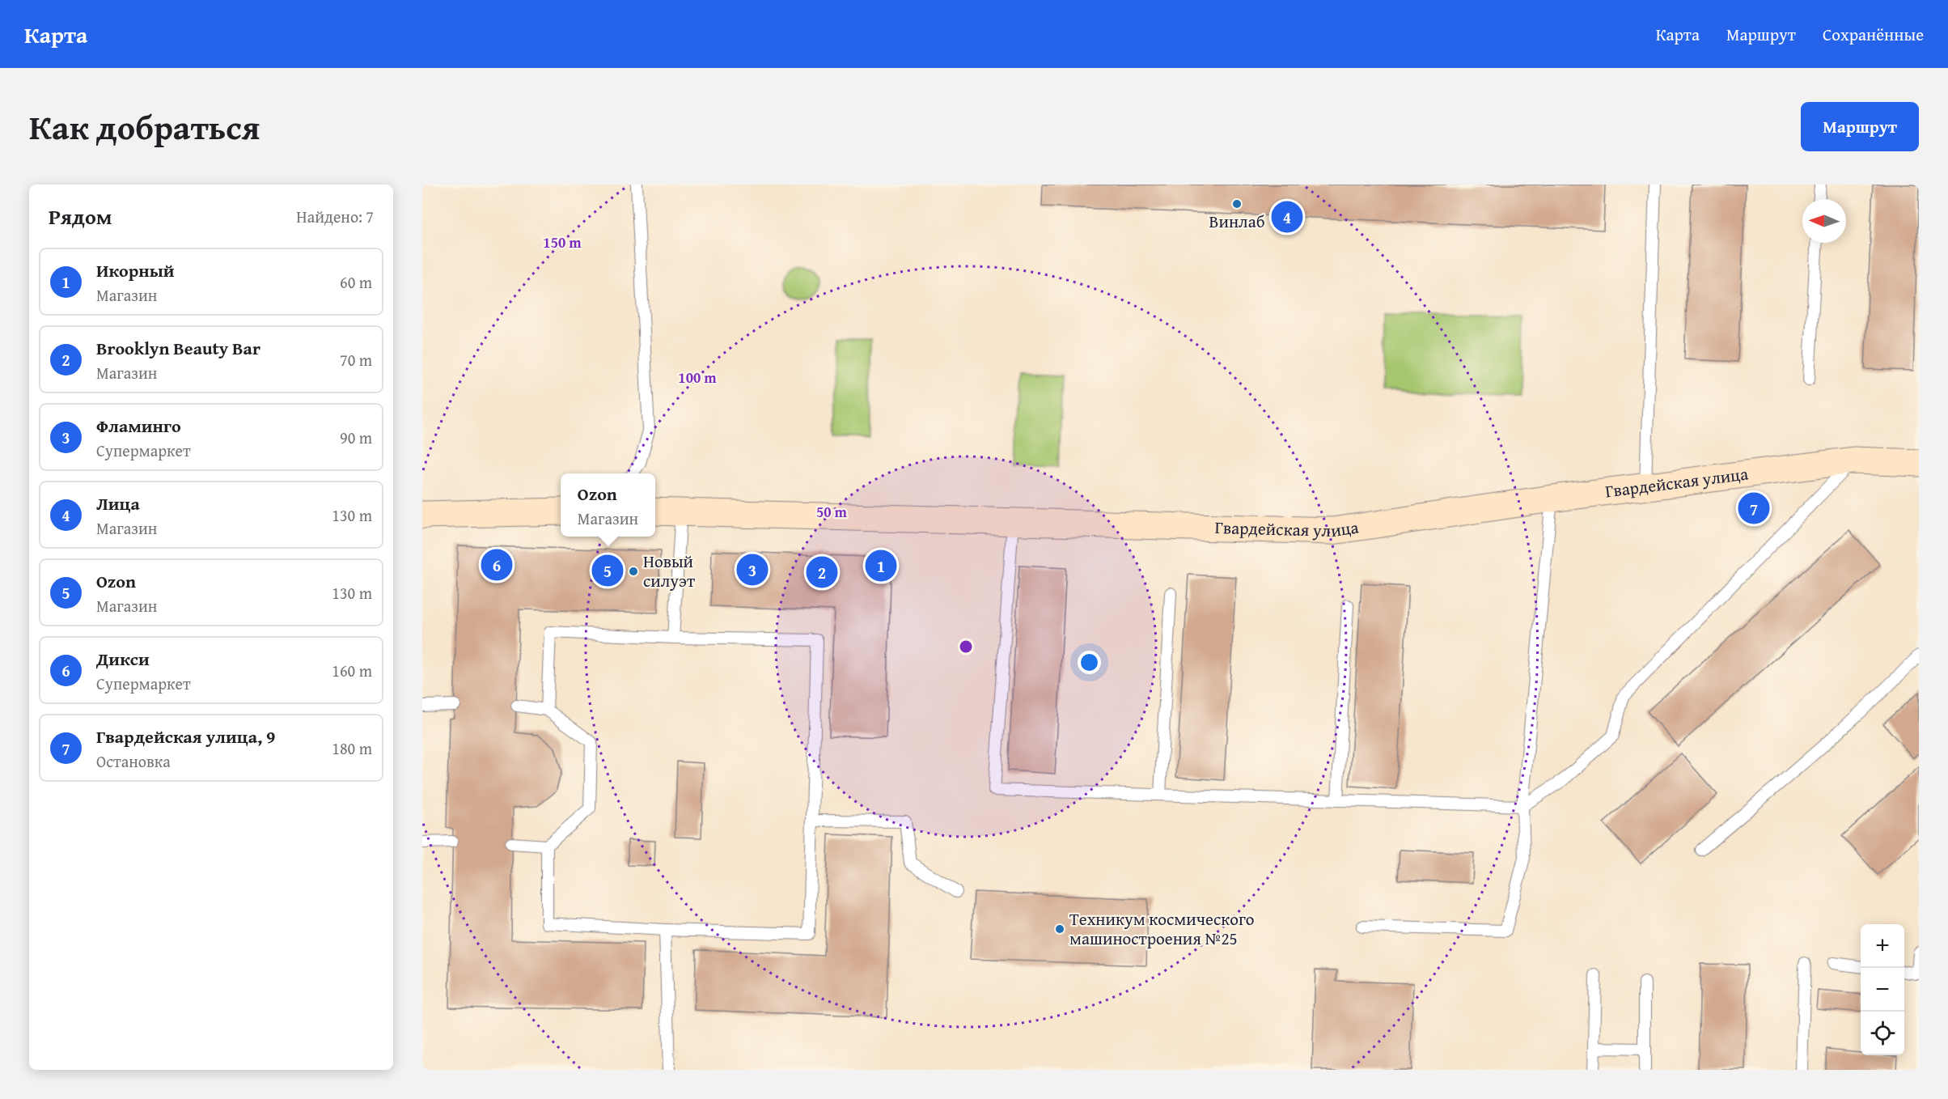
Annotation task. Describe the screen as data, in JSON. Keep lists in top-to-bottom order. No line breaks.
{"streets":{"street":["Гвардейская улица"]},"places":["Винлаб","Новый силуэт","Техникум космического машиностроения №25"],"north":"left","page":{"header":"Карта","nav":["Карта","Маршрут","Сохранённые"],"title":"Как добраться","buttons":"Маршрут","heading":["Рядом","Найдено: 7"],"pins":["4","7","6","1","3","5","2"],"list":[{"mark":"1","name":"Икорный","note":"Магазин","value":"60 m"},{"mark":"2","name":"Brooklyn Beauty Bar","note":"Магазин","value":"70 m"},{"mark":"3","name":"Фламинго","note":"Супермаркет","value":"90 m"},{"mark":"4","name":"Лица","note":"Магазин","value":"130 m"},{"mark":"5","name":"Ozon","note":"Магазин","value":"130 m"},{"mark":"6","name":"Дикси","note":"Супермаркет","value":"160 m"},{"mark":"7","name":"Гвардейская улица, 9","note":"Остановка","value":"180 m"}],"popup":["Ozon","Магазин"],"map_buttons":["+","−"]},"rings":["150 m","100 m","50 m"]}
